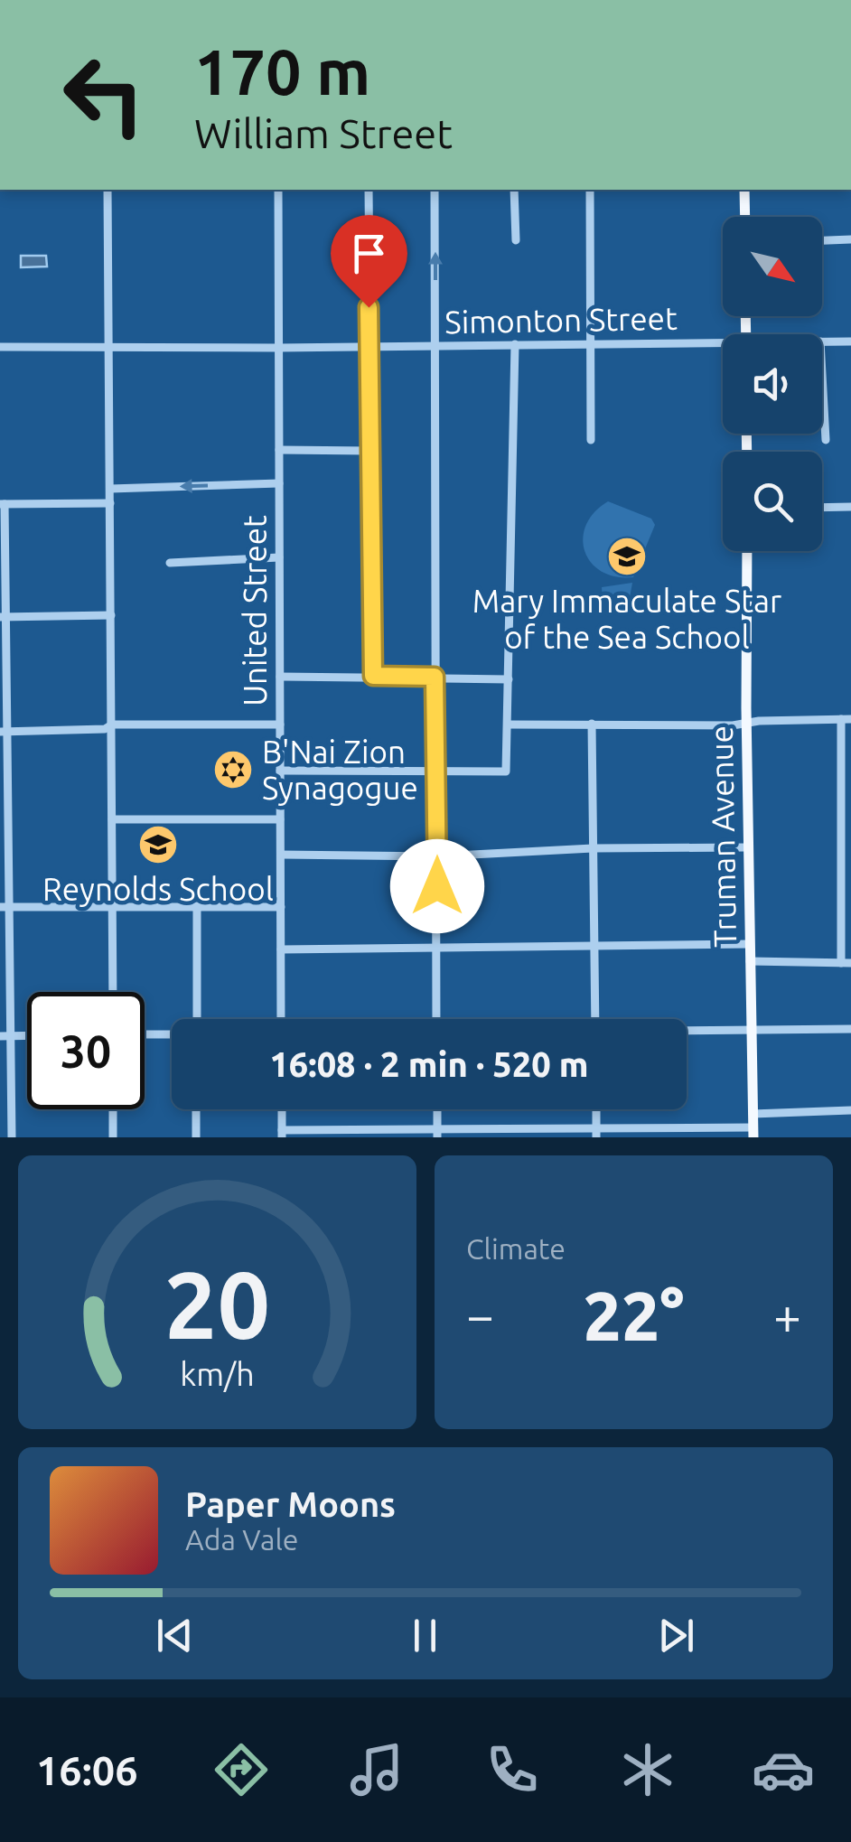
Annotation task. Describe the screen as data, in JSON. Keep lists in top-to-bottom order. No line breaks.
{"streets":{"main road":["Truman Avenue"],"street":["Simonton Street","United Street"]},"crossings":[["Simonton Street","United Street"]],"places":{"school or university":["Mary Immaculate Star of the Sea School","Reynolds School"],"synagogue":["B'Nai Zion Synagogue"]},"north":"bottom right","page":{"turn":["170 m","William Street"],"limit":"30","trip":"16:08 · 2 min · 520 m","tile":"Climate","heat":["−","22°","+"],"song":["Paper Moons","Ada Vale"],"tabs":"16:06","gauge":["20","km/h"]}}
